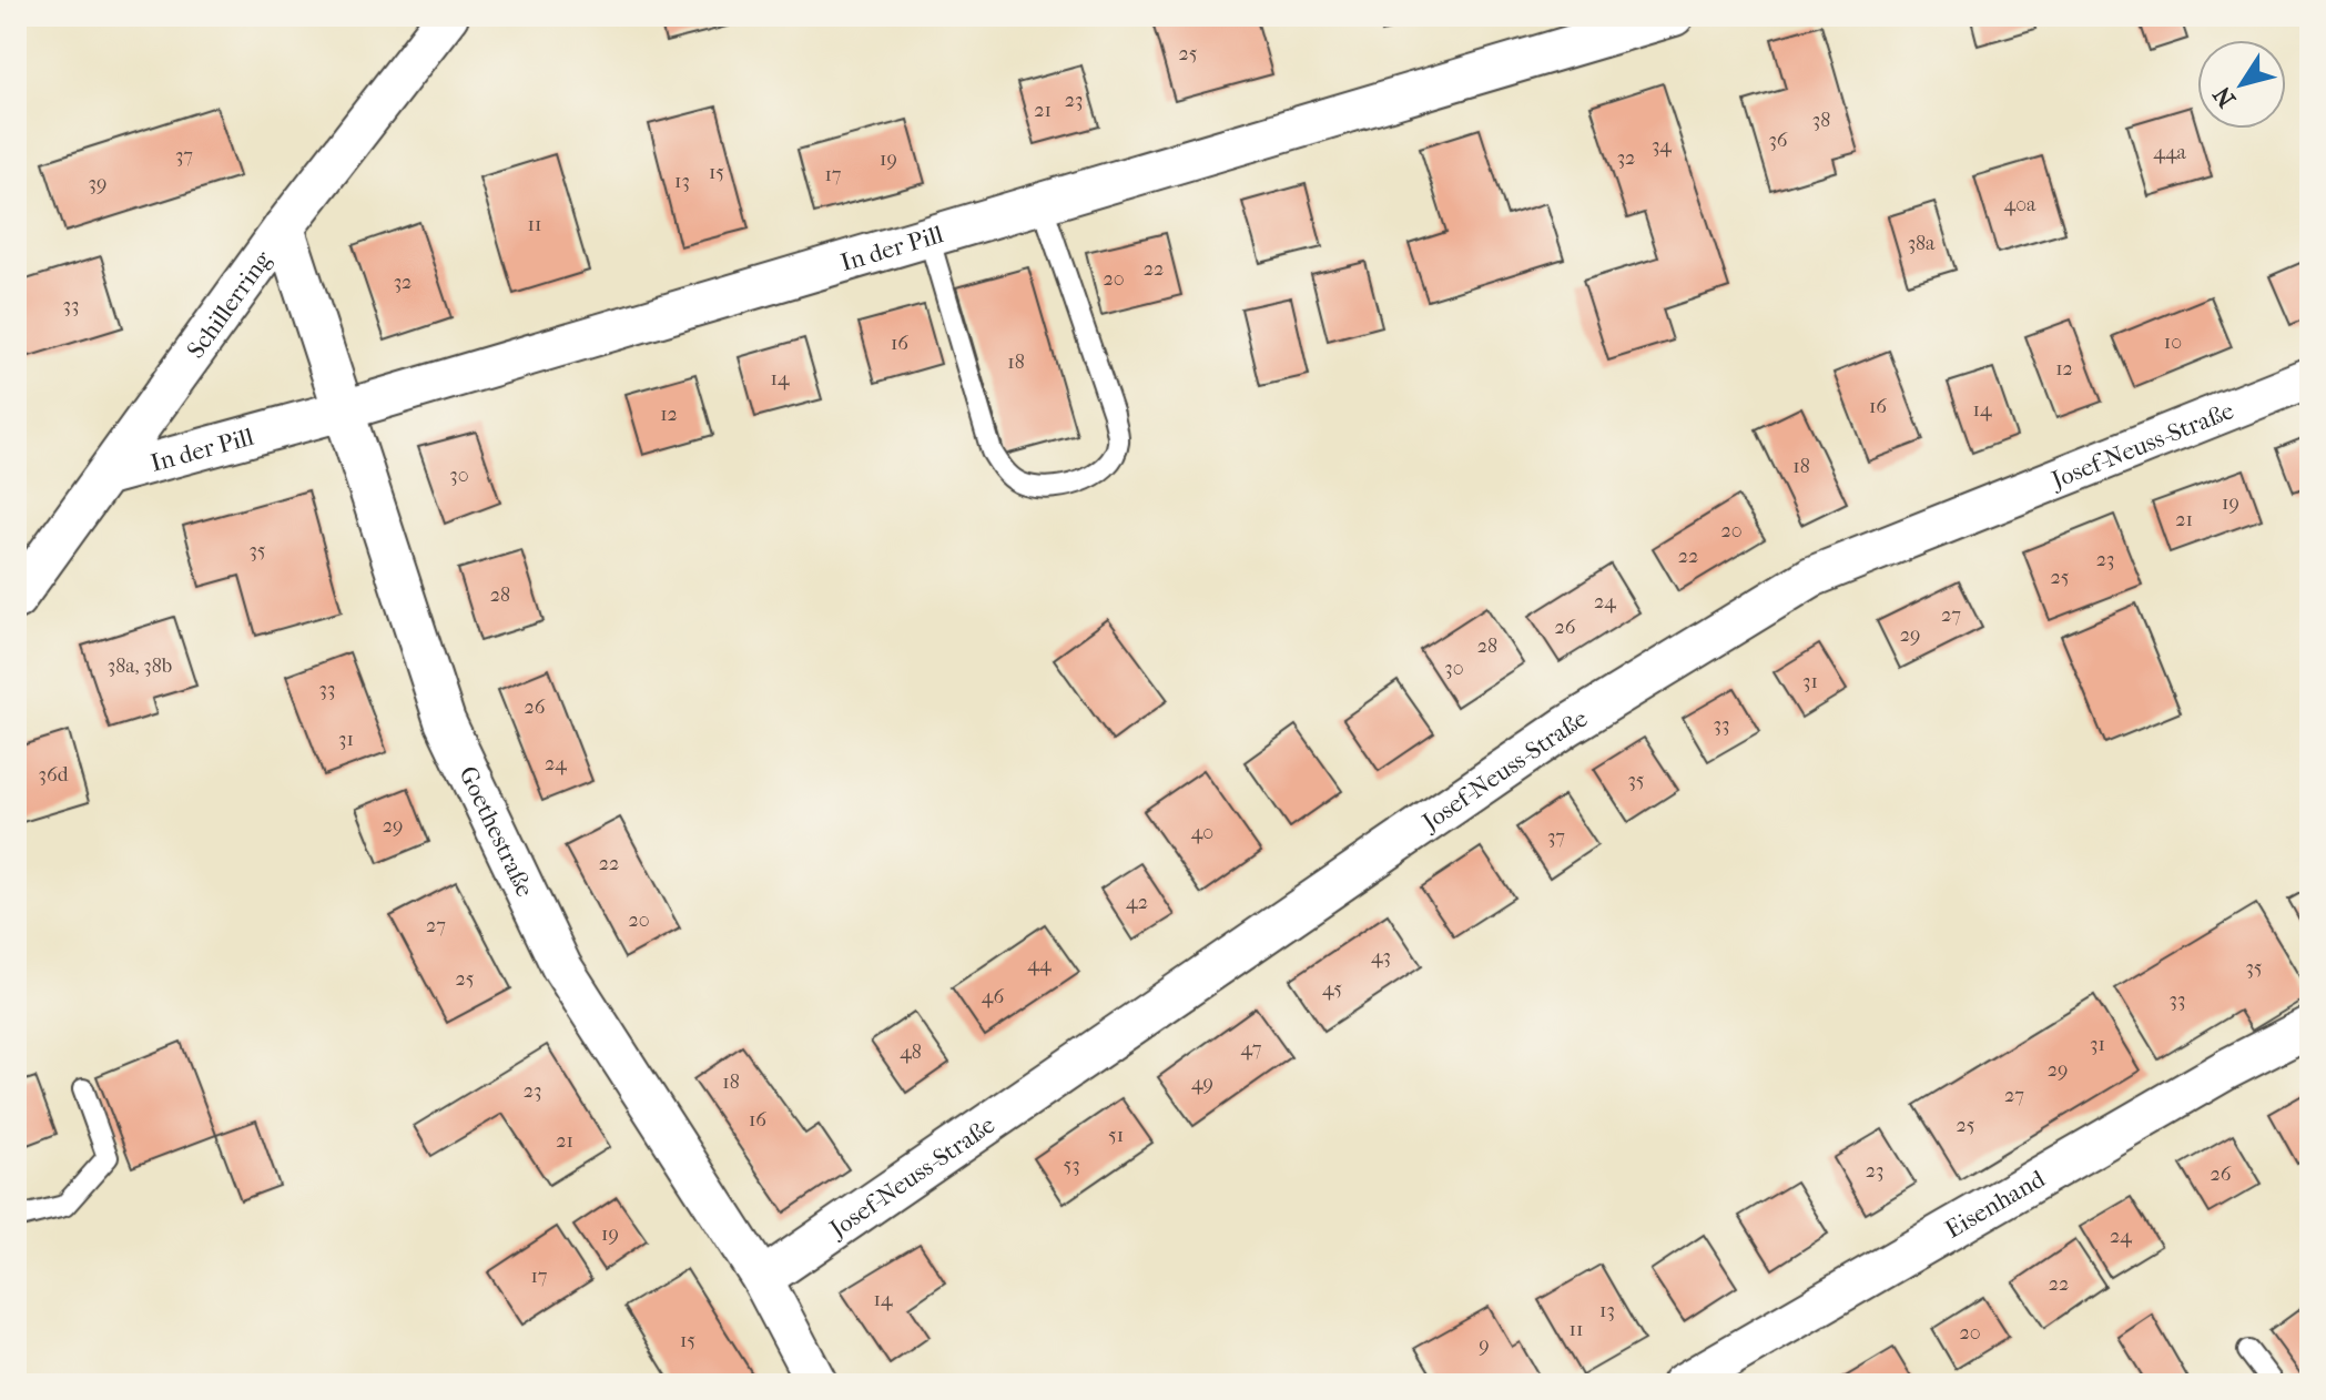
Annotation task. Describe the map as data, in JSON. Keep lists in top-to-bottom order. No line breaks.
{"streets":{"street":["In der Pill","Schillerring","Josef-Neuss-Straße","Goethestraße","Eisenhand"]},"crossings":[["In der Pill","Schillerring"],["In der Pill","Goethestraße"],["Schillerring","Goethestraße"],["Josef-Neuss-Straße","Goethestraße"]],"house_numbers":["25","23","21","38","36","34","44a","37","32","19","15","17","13","39","40a","11","38a","22","20","32","33","10","16","18","12","14","16","14","12","18","30","19","21","20","35","22","23","25","28","24","27","26","29","28","38a, 38b","30","31","33","26","33","31","24","36d","35","29","40","37","22","42","20","27","43","44","35","25","45","46","33","31","47","48","29","18","49","23","27","16","25","51","21","53","23","26","19","24","17","22","14","13","11","20","15","9"],"north":"bottom left"}
